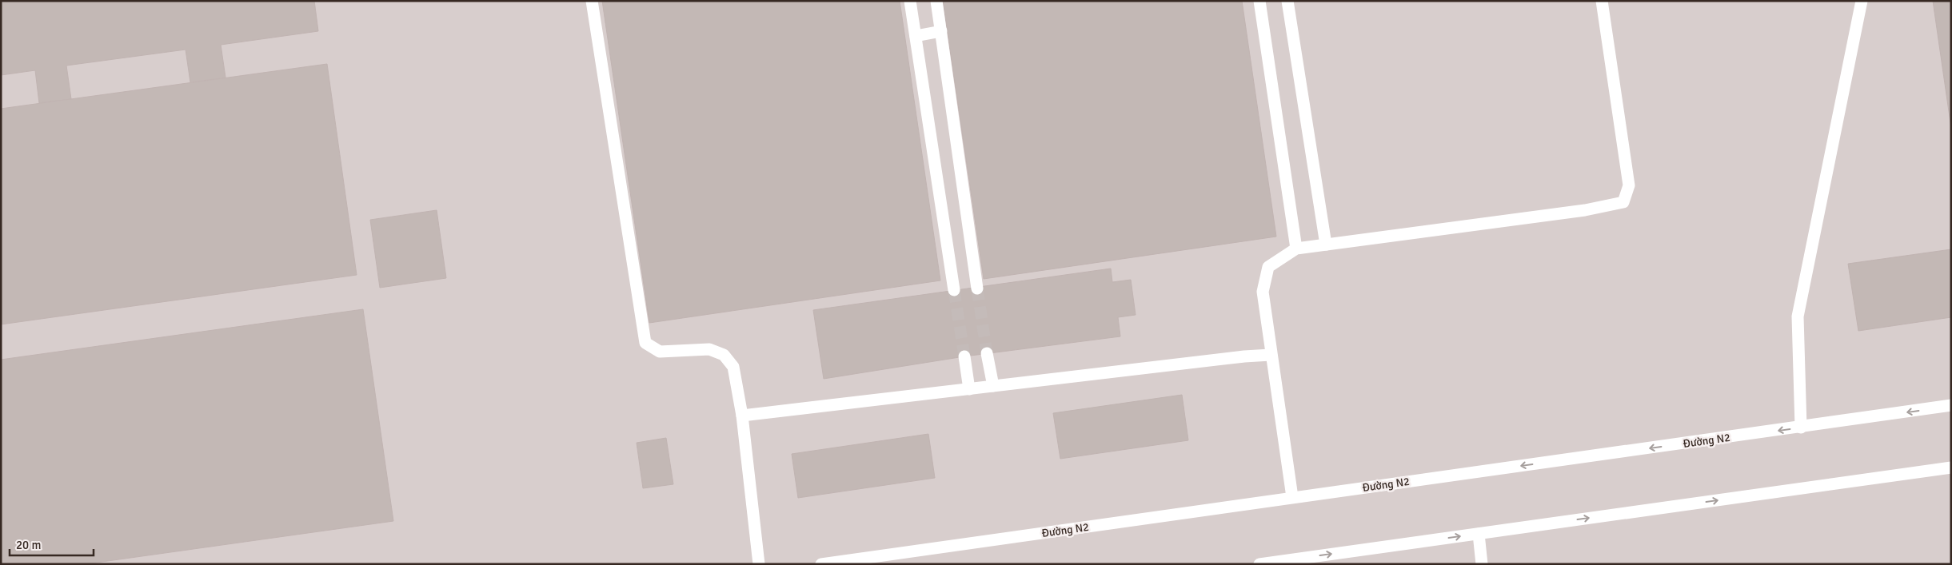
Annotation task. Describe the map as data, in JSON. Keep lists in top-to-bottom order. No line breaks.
{"streets":{"street":["Đường N2"]},"scale_bar":"20 m"}
